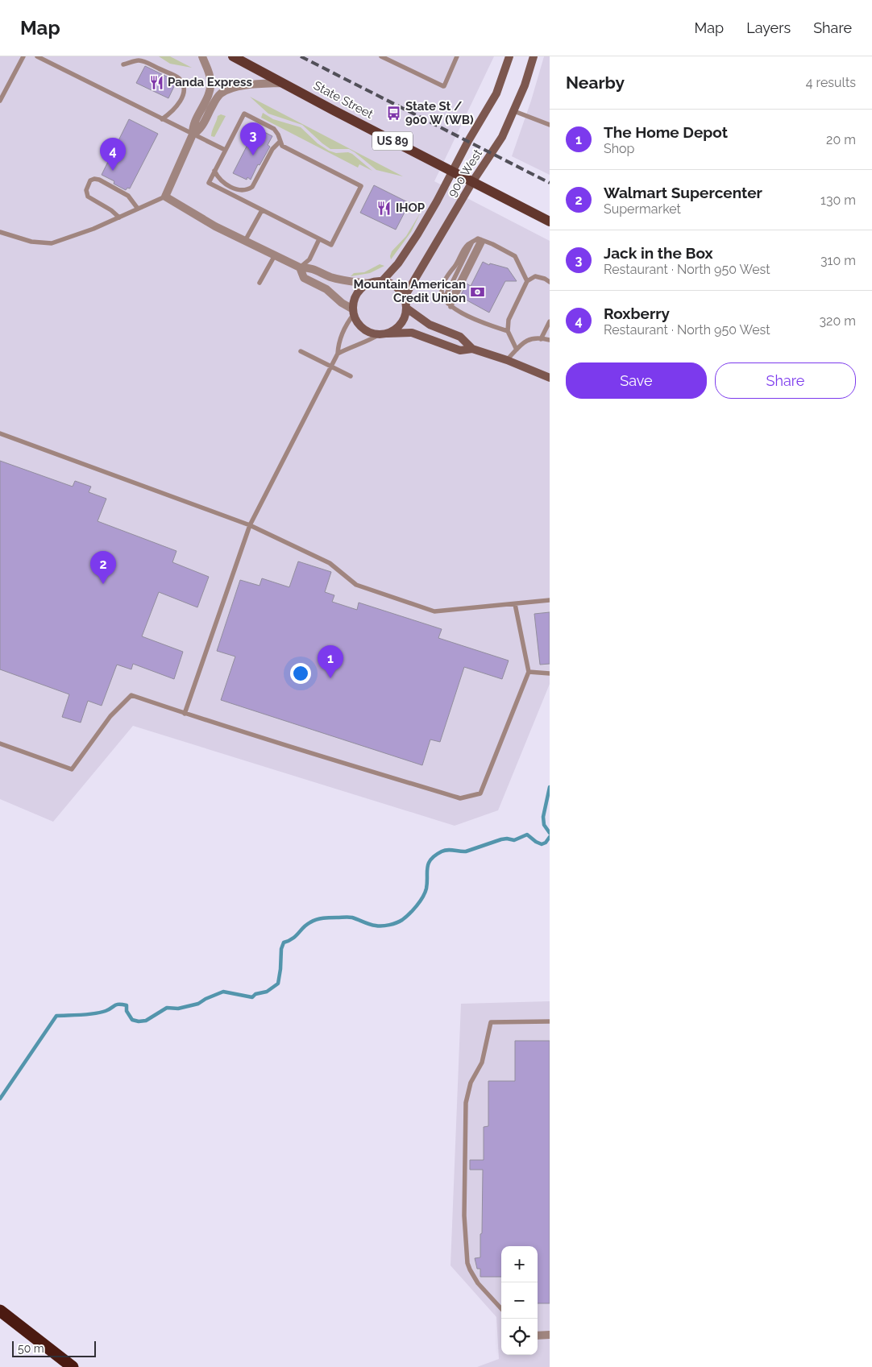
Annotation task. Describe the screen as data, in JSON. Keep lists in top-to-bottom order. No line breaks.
{"streets":{"main road":["State Street","US 89"],"street":["900 West"]},"crossings":[["State Street","900 West"]],"places":{"restaurant":["Panda Express","IHOP"],"bus stop":["State St / 900 W (WB)"],"bank":["Mountain American Credit Union"]},"scale_bar":"50 m","page":{"header":"Map","nav":["Map","Layers","Share"],"heading":["Nearby","4 results"],"list":[{"mark":"1","name":"The Home Depot","note":"Shop","value":"20 m"},{"mark":"2","name":"Walmart Supercenter","note":"Supermarket","value":"130 m"},{"mark":"3","name":"Jack in the Box","note":"Restaurant · North 950 West","value":"310 m"},{"mark":"4","name":"Roxberry","note":"Restaurant · North 950 West","value":"320 m"}],"pins":["3","4","2","1"],"buttons":["Save","Share"],"map_buttons":["+","−"],"scale":"50 m"}}
